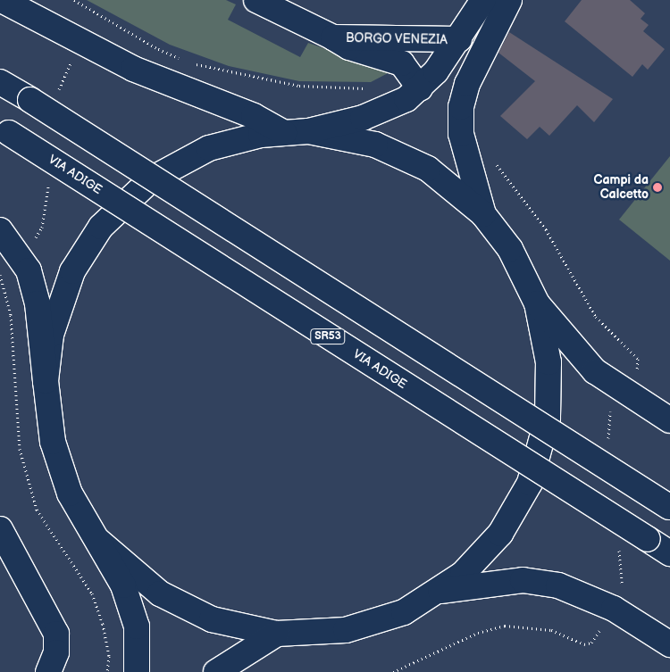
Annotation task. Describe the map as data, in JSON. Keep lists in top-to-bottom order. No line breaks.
{"streets":{"main road":["BORGO VENEZIA","VIA ADIGE","SR53"]},"places":["Campi da Calcetto"]}
